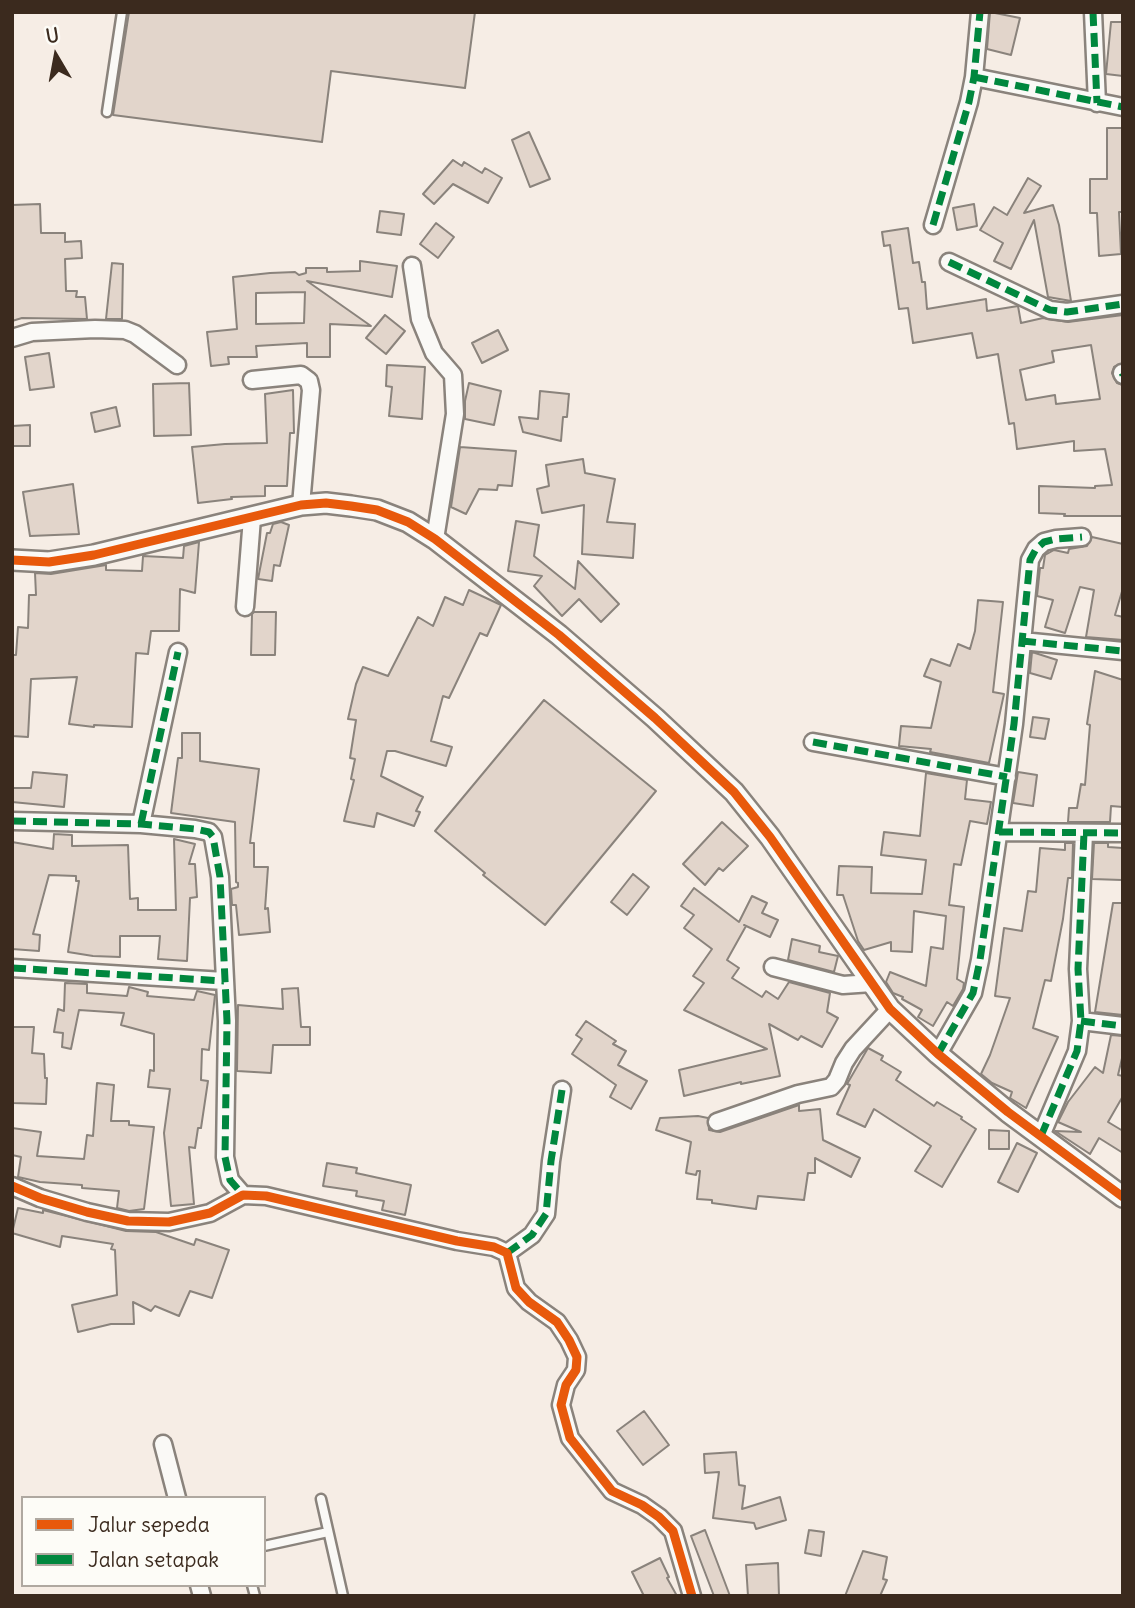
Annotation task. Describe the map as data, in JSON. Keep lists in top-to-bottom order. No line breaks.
{"legend":["Jalur sepeda","Jalan setapak"],"north":"top"}
